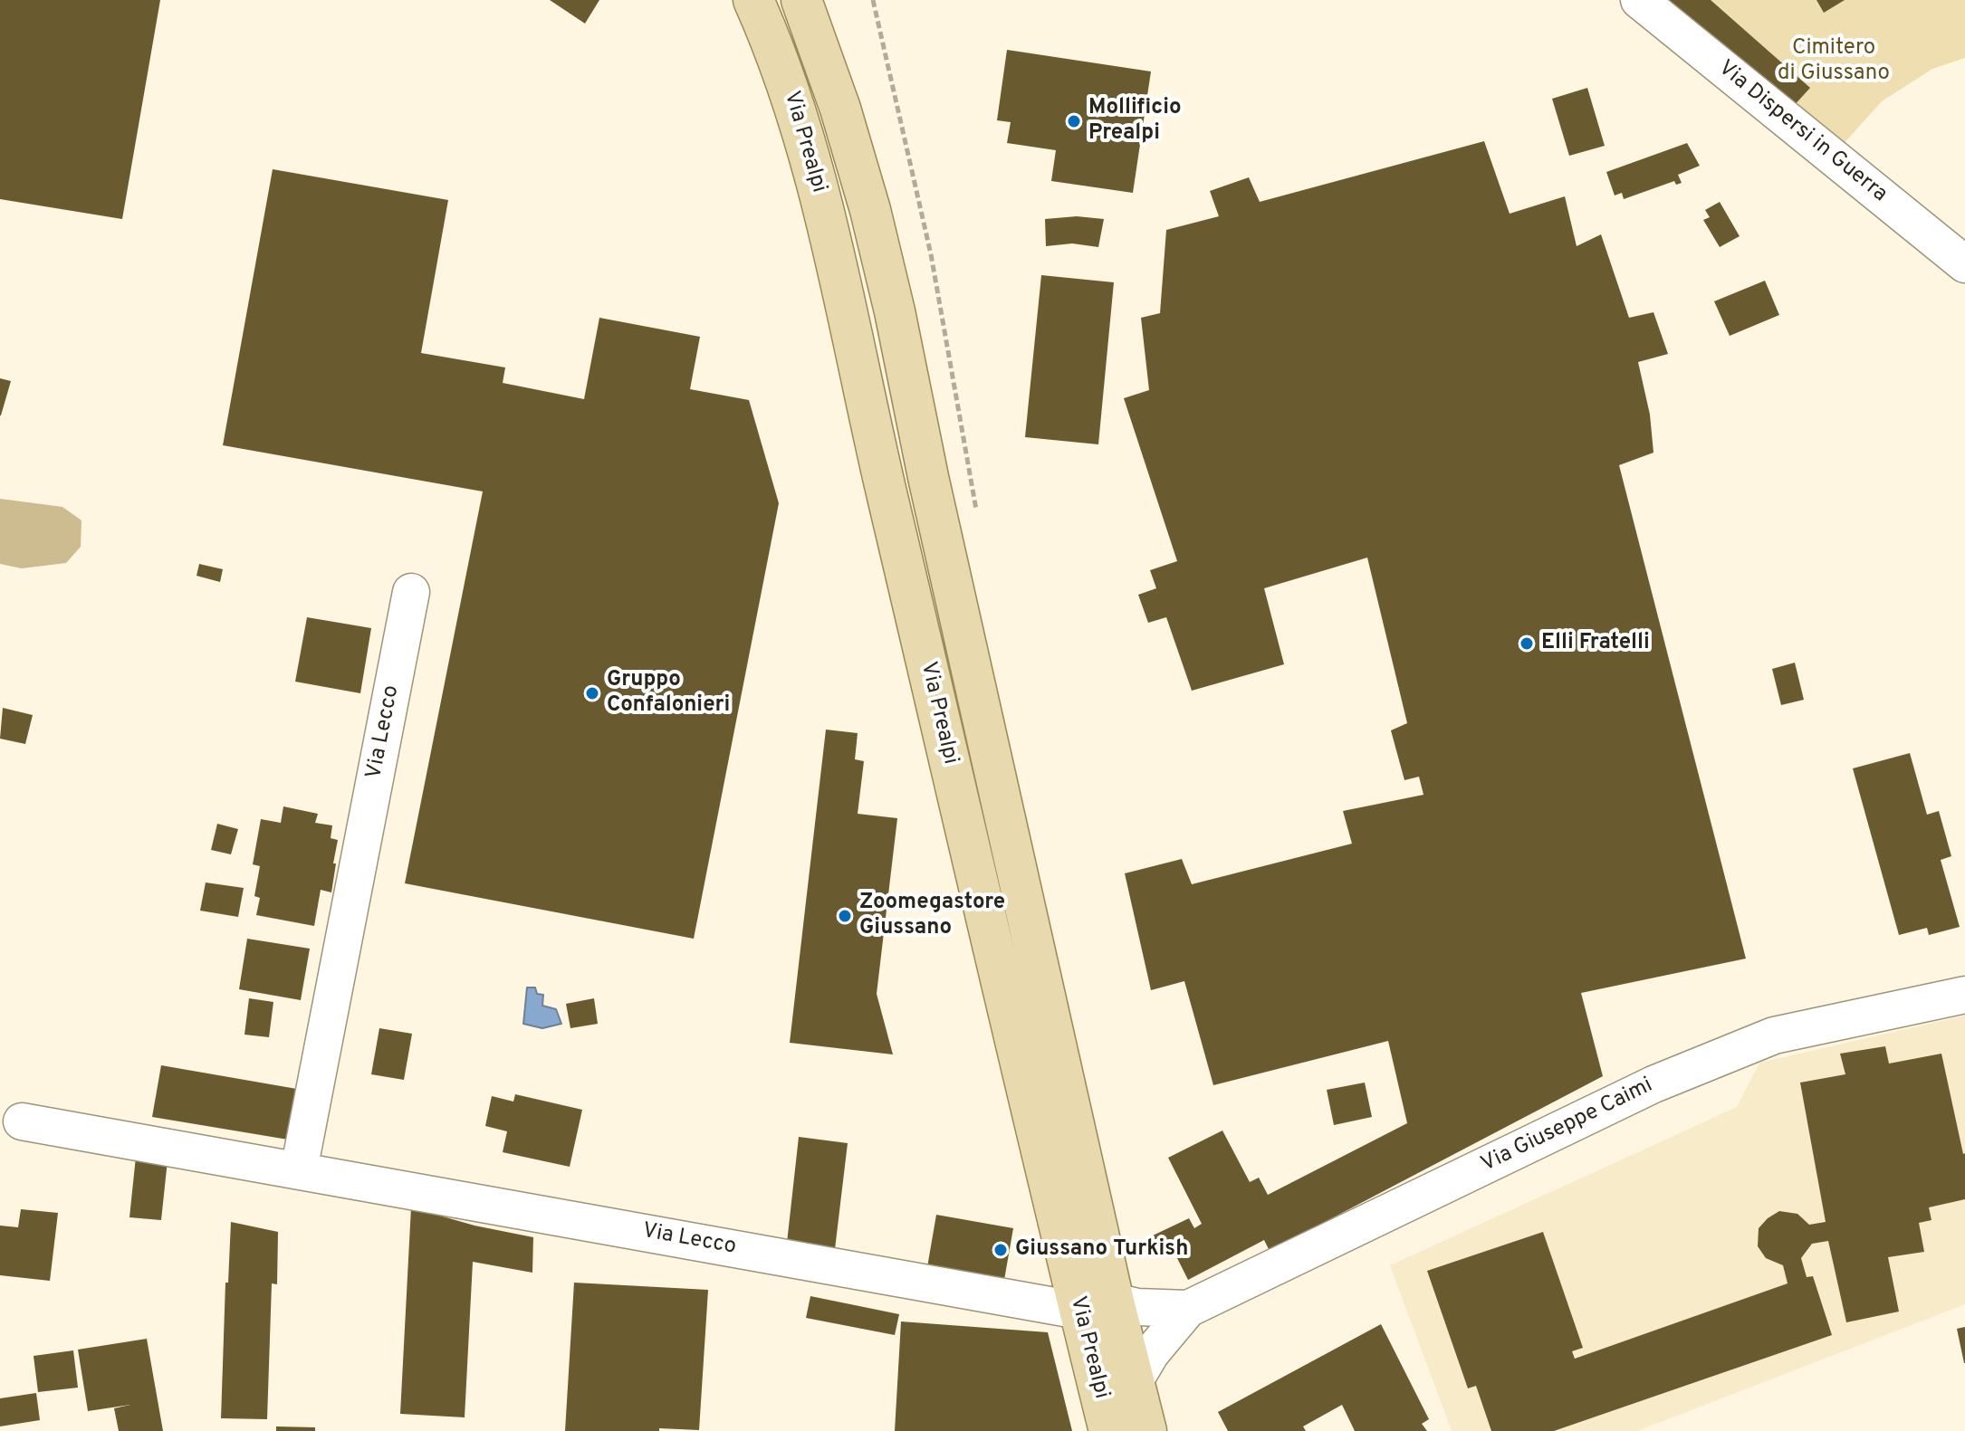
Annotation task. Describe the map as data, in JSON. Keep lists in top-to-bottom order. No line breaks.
{"streets":{"main road":["Via Prealpi"],"street":["Via Dispersi in Guerra","Via Lecco","Via Giuseppe Caimi"]},"crossings":[["Via Prealpi","Via Lecco"],["Via Lecco","Via Giuseppe Caimi"]],"parks":["Cimitero di Giussano"],"places":["Mollificio Prealpi","Elli Fratelli","Gruppo Confalonieri","Zoomegastore Giussano","Giussano Turkish"]}
